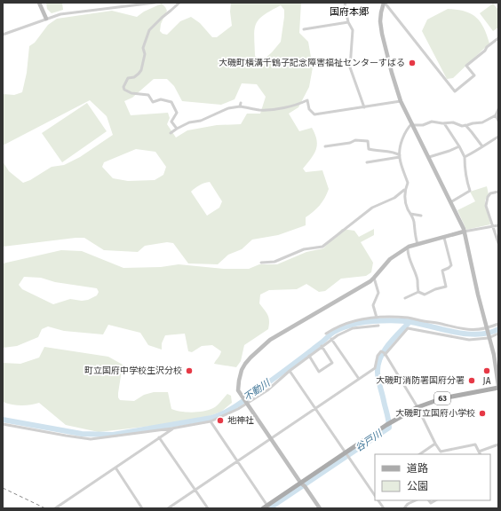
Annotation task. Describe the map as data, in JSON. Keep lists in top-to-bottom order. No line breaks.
{"streets":{"main road":["63"]},"districts":["国府本郷"],"water":["不動川","谷戸川"],"places":["大磯町横溝千鶴子記念障害福祉センターすばる","町立国府中学校生沢分校","JA","大磯町消防署国府分署","大磯町立国府小学校","地神社"],"legend":["道路","公園"]}
